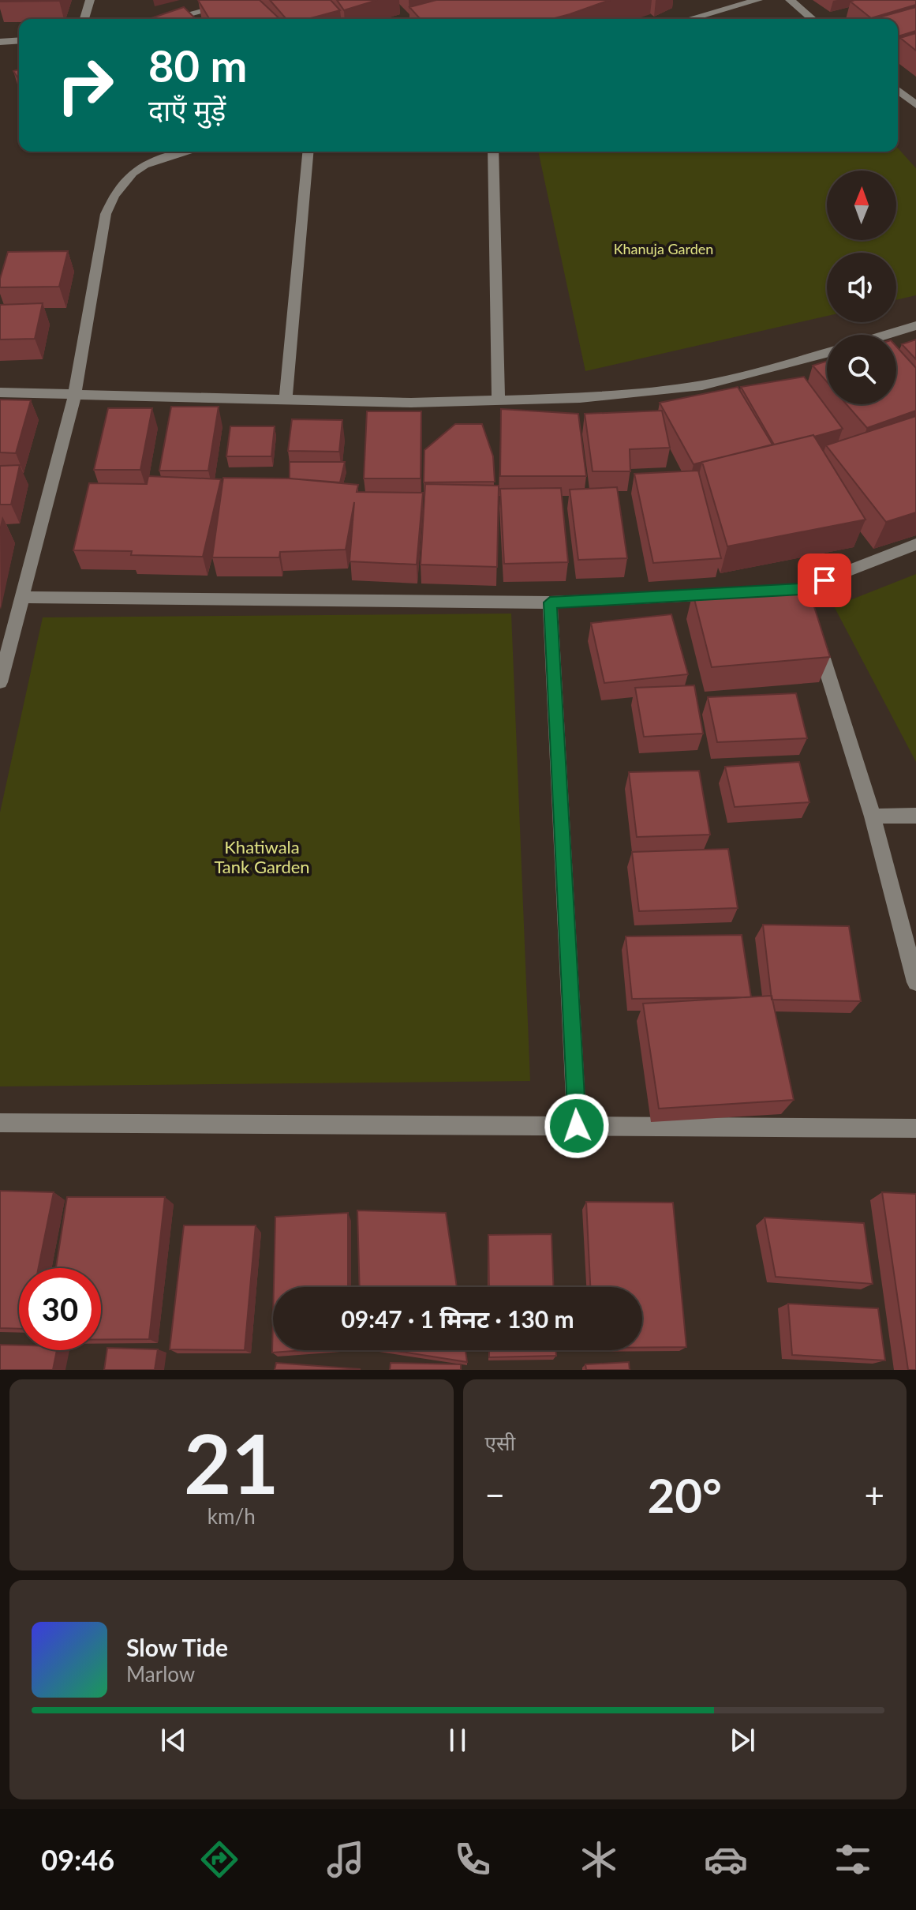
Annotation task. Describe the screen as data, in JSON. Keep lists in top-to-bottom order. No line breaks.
{"parks":["Khanuja Garden","Khatiwala Tank Garden"],"north":"top","page":{"turn":["80 m","दाएँ मुड़ें"],"limit":"30","trip":"09:47 · 1 मिनट · 130 m","tile":[["21","km/h"],"एसी"],"heat":["−","20°","+"],"song":["Slow Tide","Marlow"],"tabs":"09:46"}}
